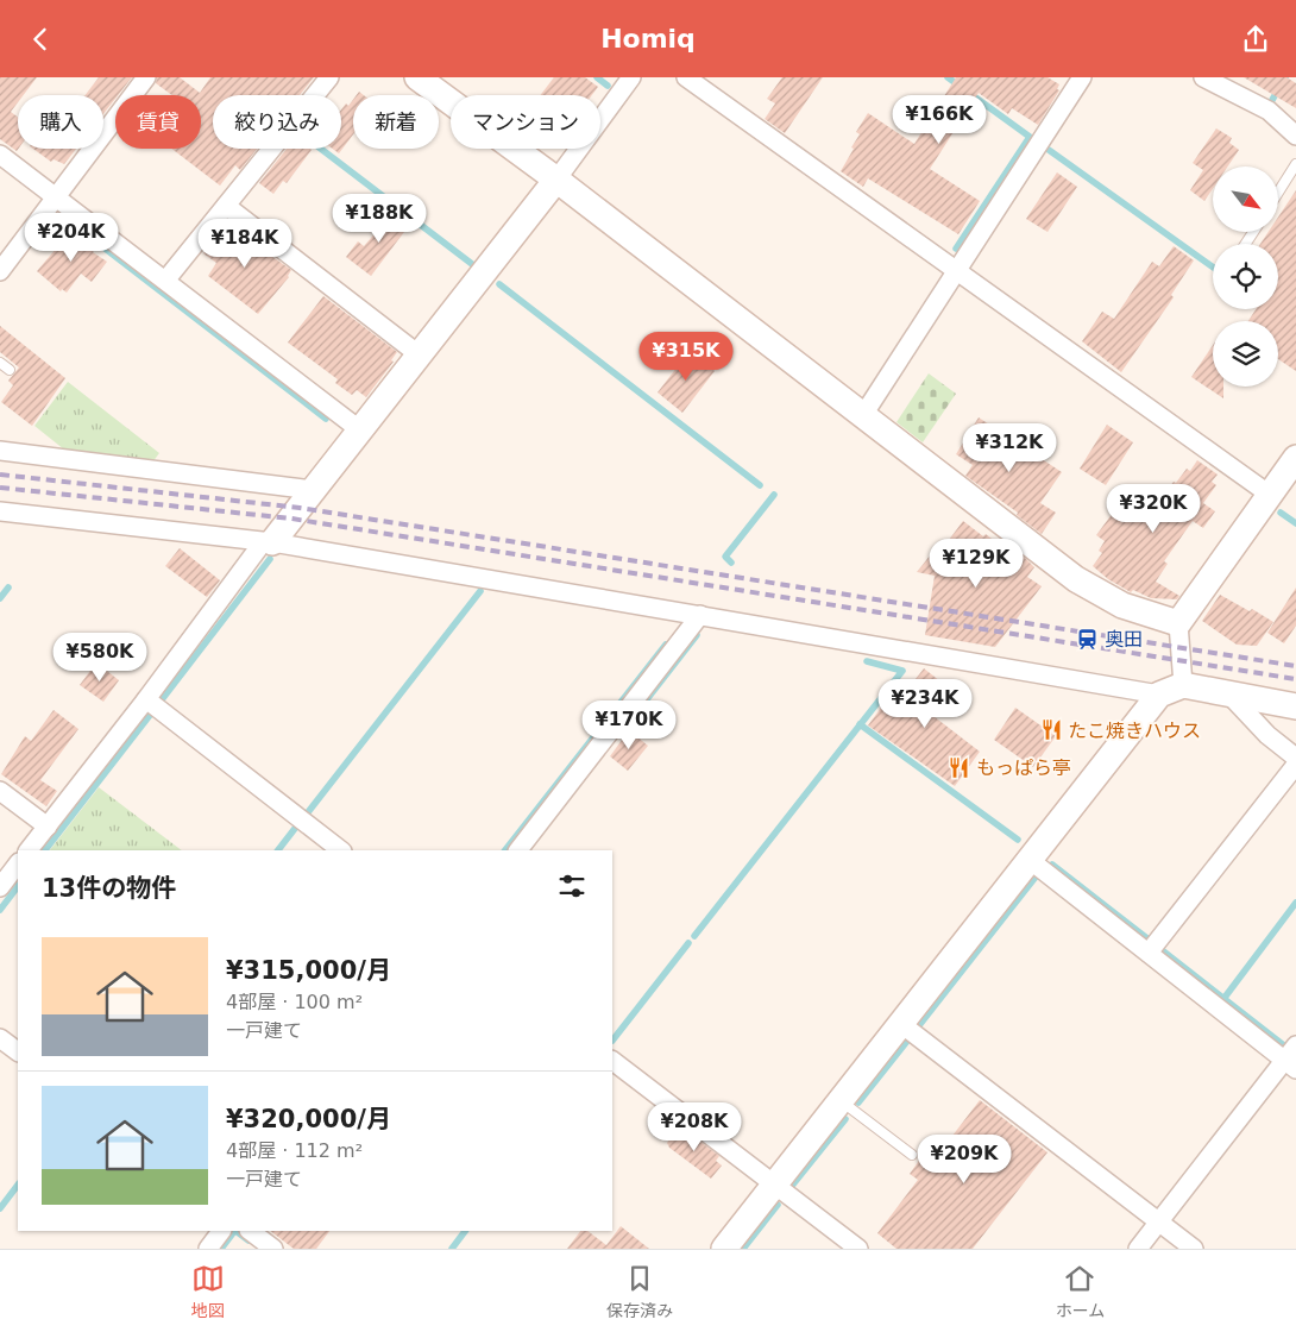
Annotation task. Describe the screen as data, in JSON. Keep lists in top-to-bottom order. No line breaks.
{"places":{"station":["奥田"],"restaurant":["たこ焼きハウス","もっぱら亭"]},"north":"bottom right","page":{"header":"Homiq","price":["¥166K","¥188K","¥204K","¥184K","¥315K","¥312K","¥320K","¥129K","¥580K","¥234K","¥170K","¥208K","¥209K"],"chip":["購入","賃貸","絞り込み","新着","マンション"],"heading":"13件の物件","list":[{"name":"¥315,000/月","note":"4部屋 · 100 m² · 一戸建て"},{"name":"¥320,000/月","note":"4部屋 · 112 m² · 一戸建て"}],"tabs":["地図","保存済み","ホーム"]}}
